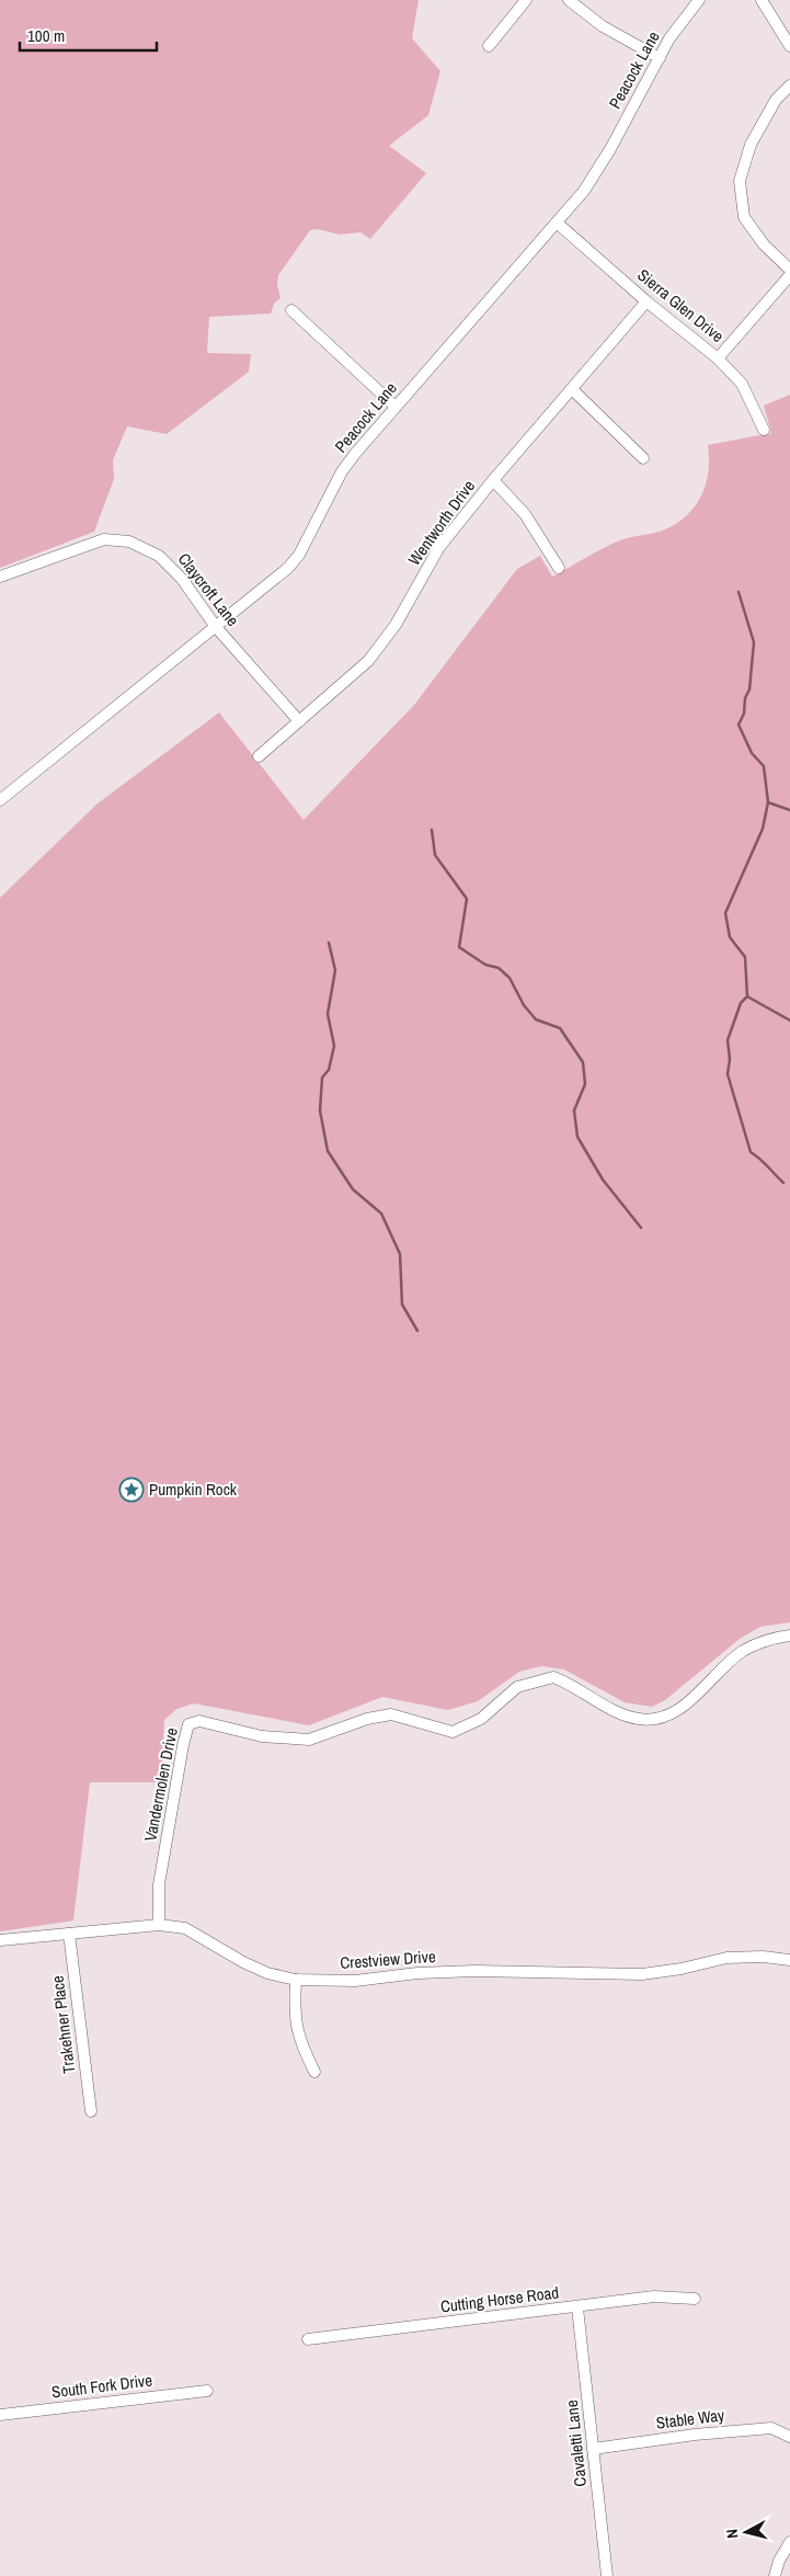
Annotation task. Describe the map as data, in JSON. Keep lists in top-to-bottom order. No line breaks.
{"streets":{"street":["Peacock Lane","Sierra Glen Drive","Wentworth Drive","Claycroft Lane","Vandermolen Drive","Crestview Drive","Trakehner Place","Cutting Horse Road","South Fork Drive","Stable Way","Cavaletti Lane"]},"crossings":[["Peacock Lane","Sierra Glen Drive"],["Peacock Lane","Claycroft Lane"],["Sierra Glen Drive","Wentworth Drive"],["Wentworth Drive","Claycroft Lane"],["Vandermolen Drive","Crestview Drive"],["Crestview Drive","Trakehner Place"],["Cutting Horse Road","Cavaletti Lane"],["Stable Way","Cavaletti Lane"]],"places":{"place":["Pumpkin Rock"]},"scale_bar":"100 m","north":"left"}
